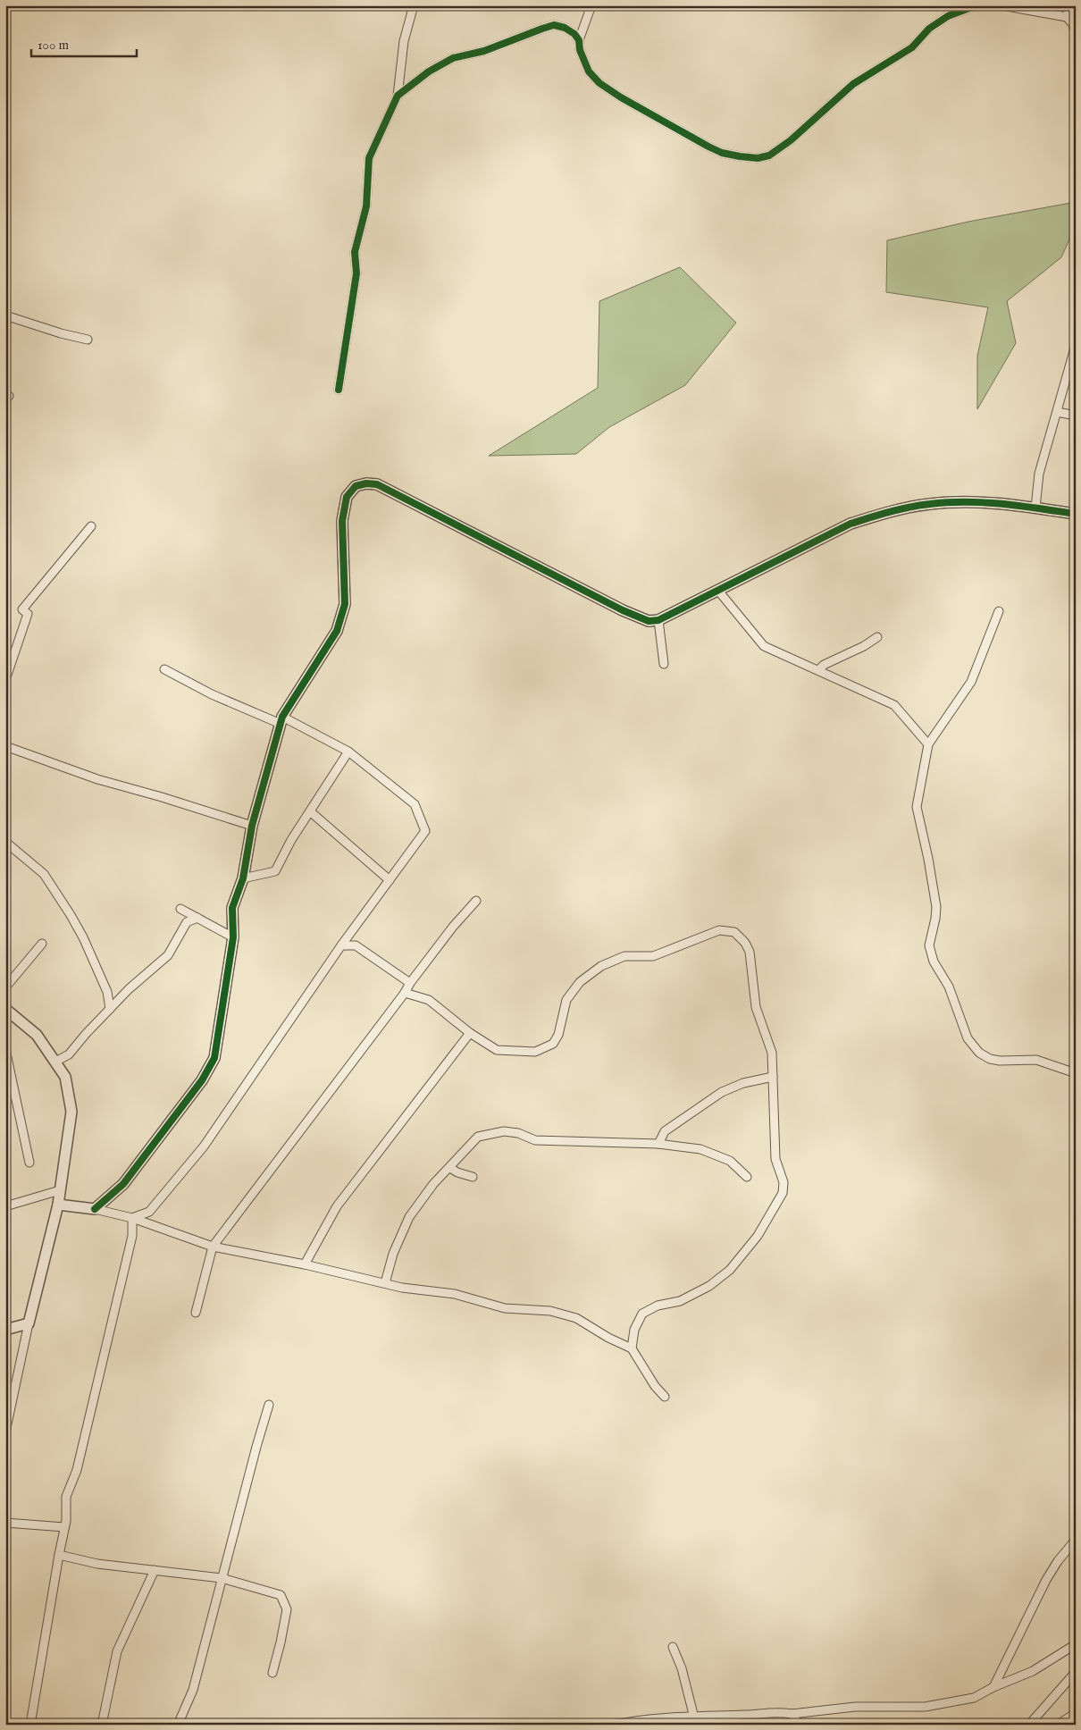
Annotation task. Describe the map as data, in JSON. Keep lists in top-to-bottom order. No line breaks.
{"scale_bar":"100 m"}
